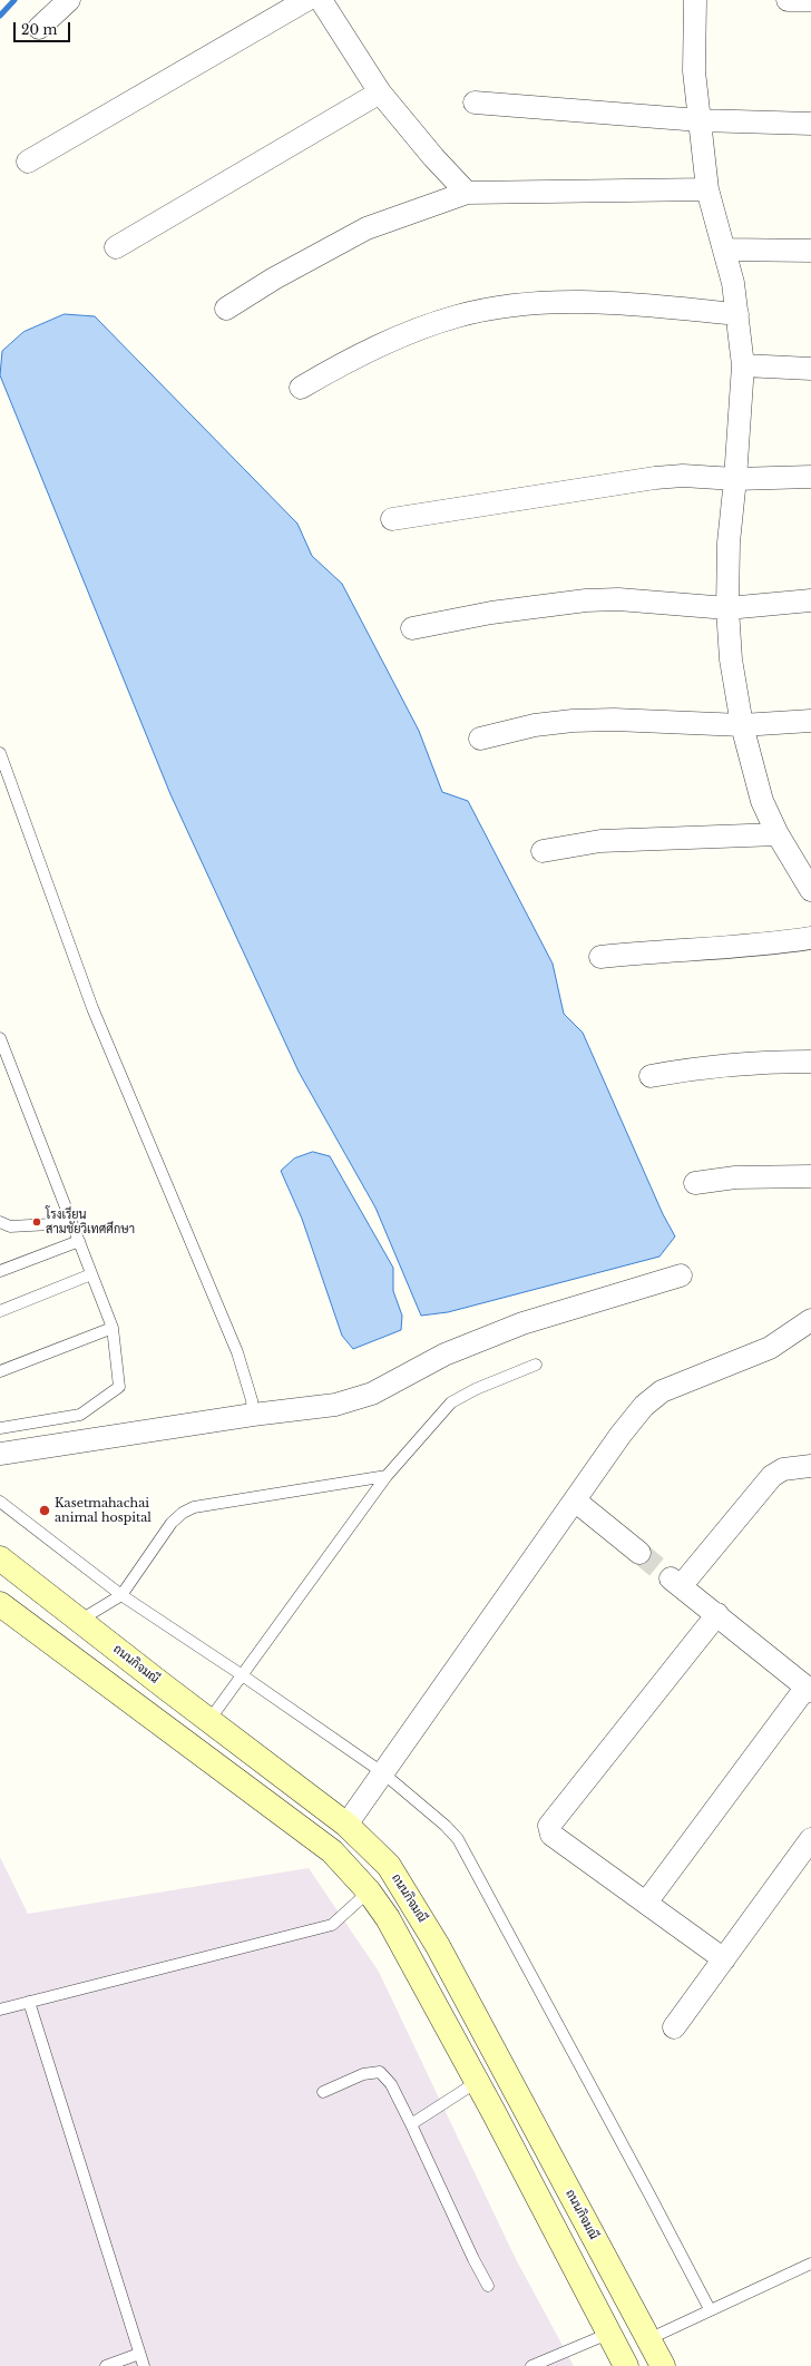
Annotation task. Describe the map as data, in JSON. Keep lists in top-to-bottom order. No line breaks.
{"streets":{"main road":["ถนนกิจมณี"]},"places":["โรงเรียน สามชัยวิเทศศึกษา","Kasetmahachai animal hospital"],"scale_bar":"20 m"}
